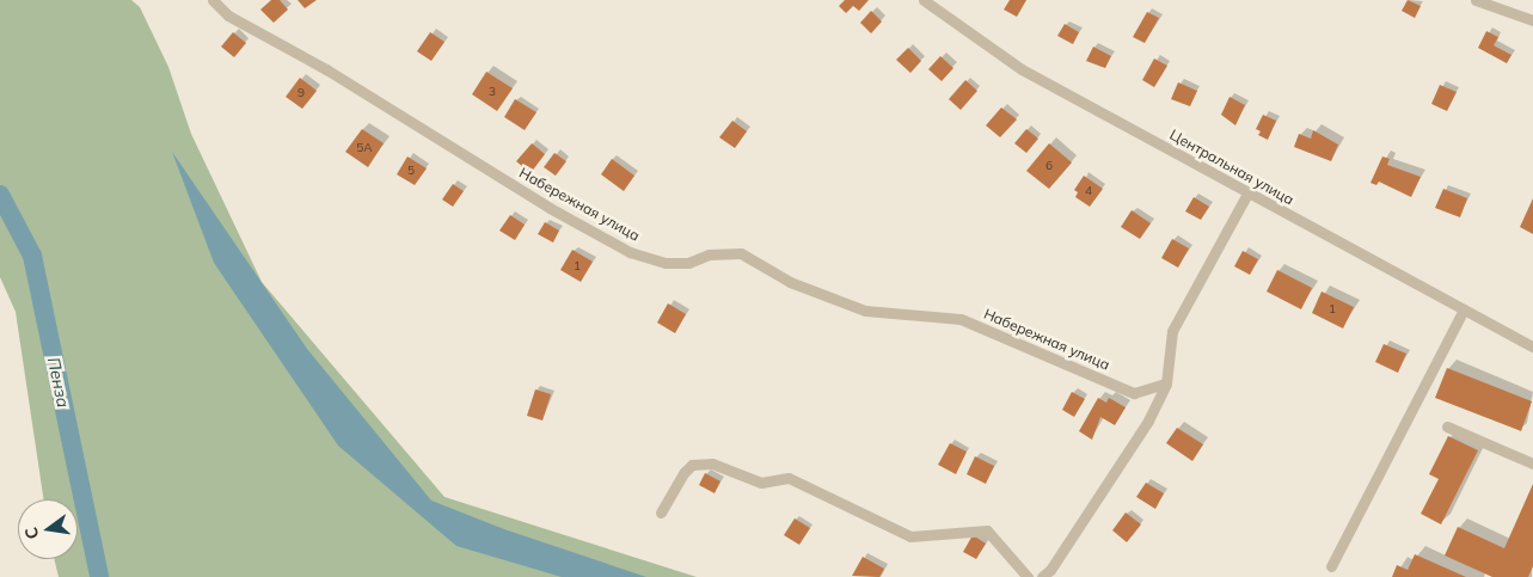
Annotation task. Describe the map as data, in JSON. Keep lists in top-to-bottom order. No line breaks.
{"streets":{"street":["Центральная улица","Набережная улица"]},"water":["Пенза"],"house_numbers":["3","9","5А","6","5","4","1","1"],"north":"left"}
